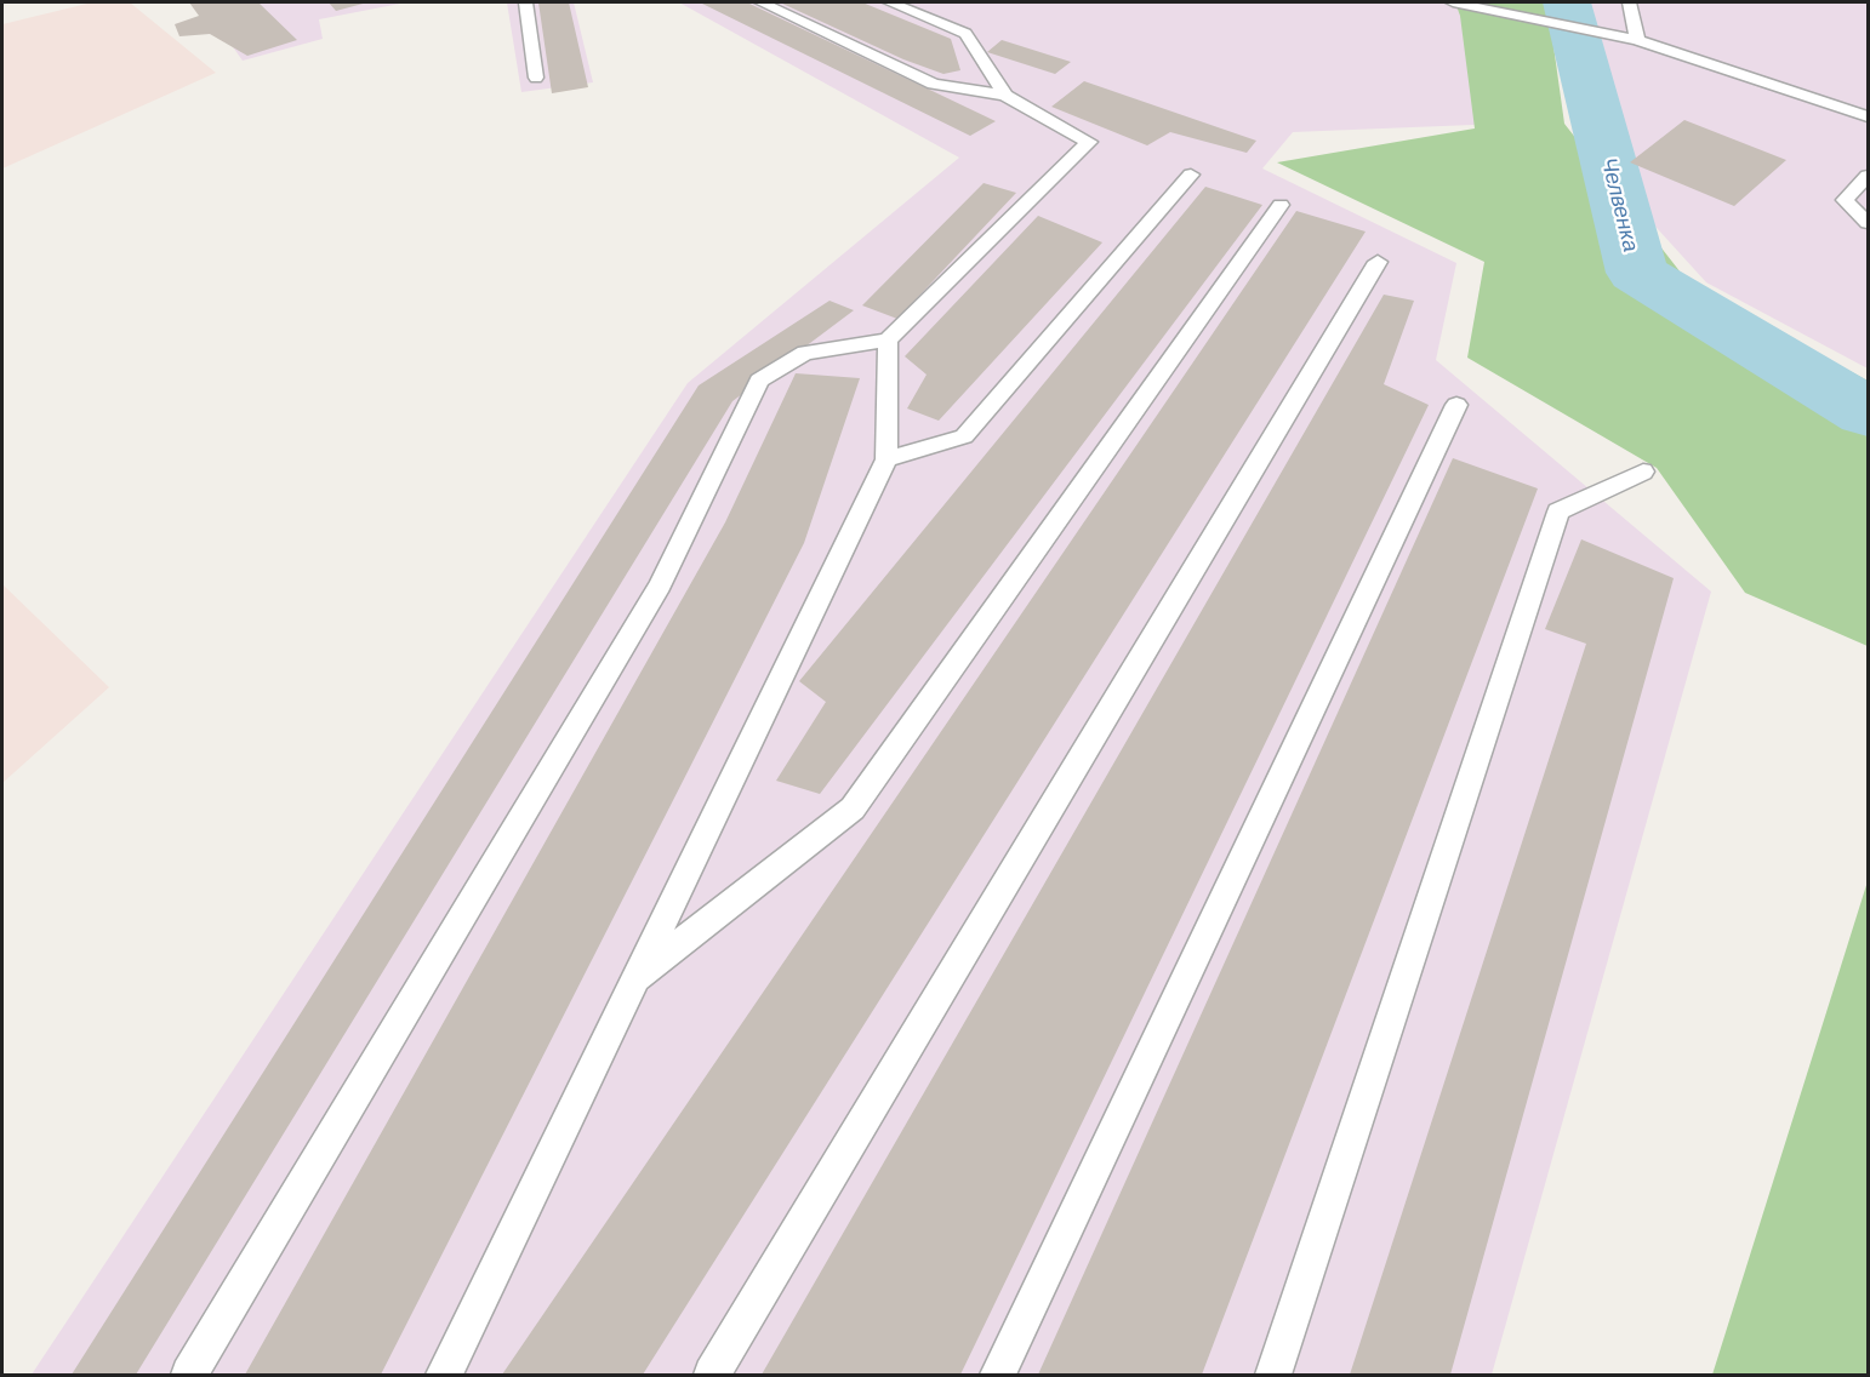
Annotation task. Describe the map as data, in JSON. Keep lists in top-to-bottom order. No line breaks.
{"water":["Челвенка"]}
